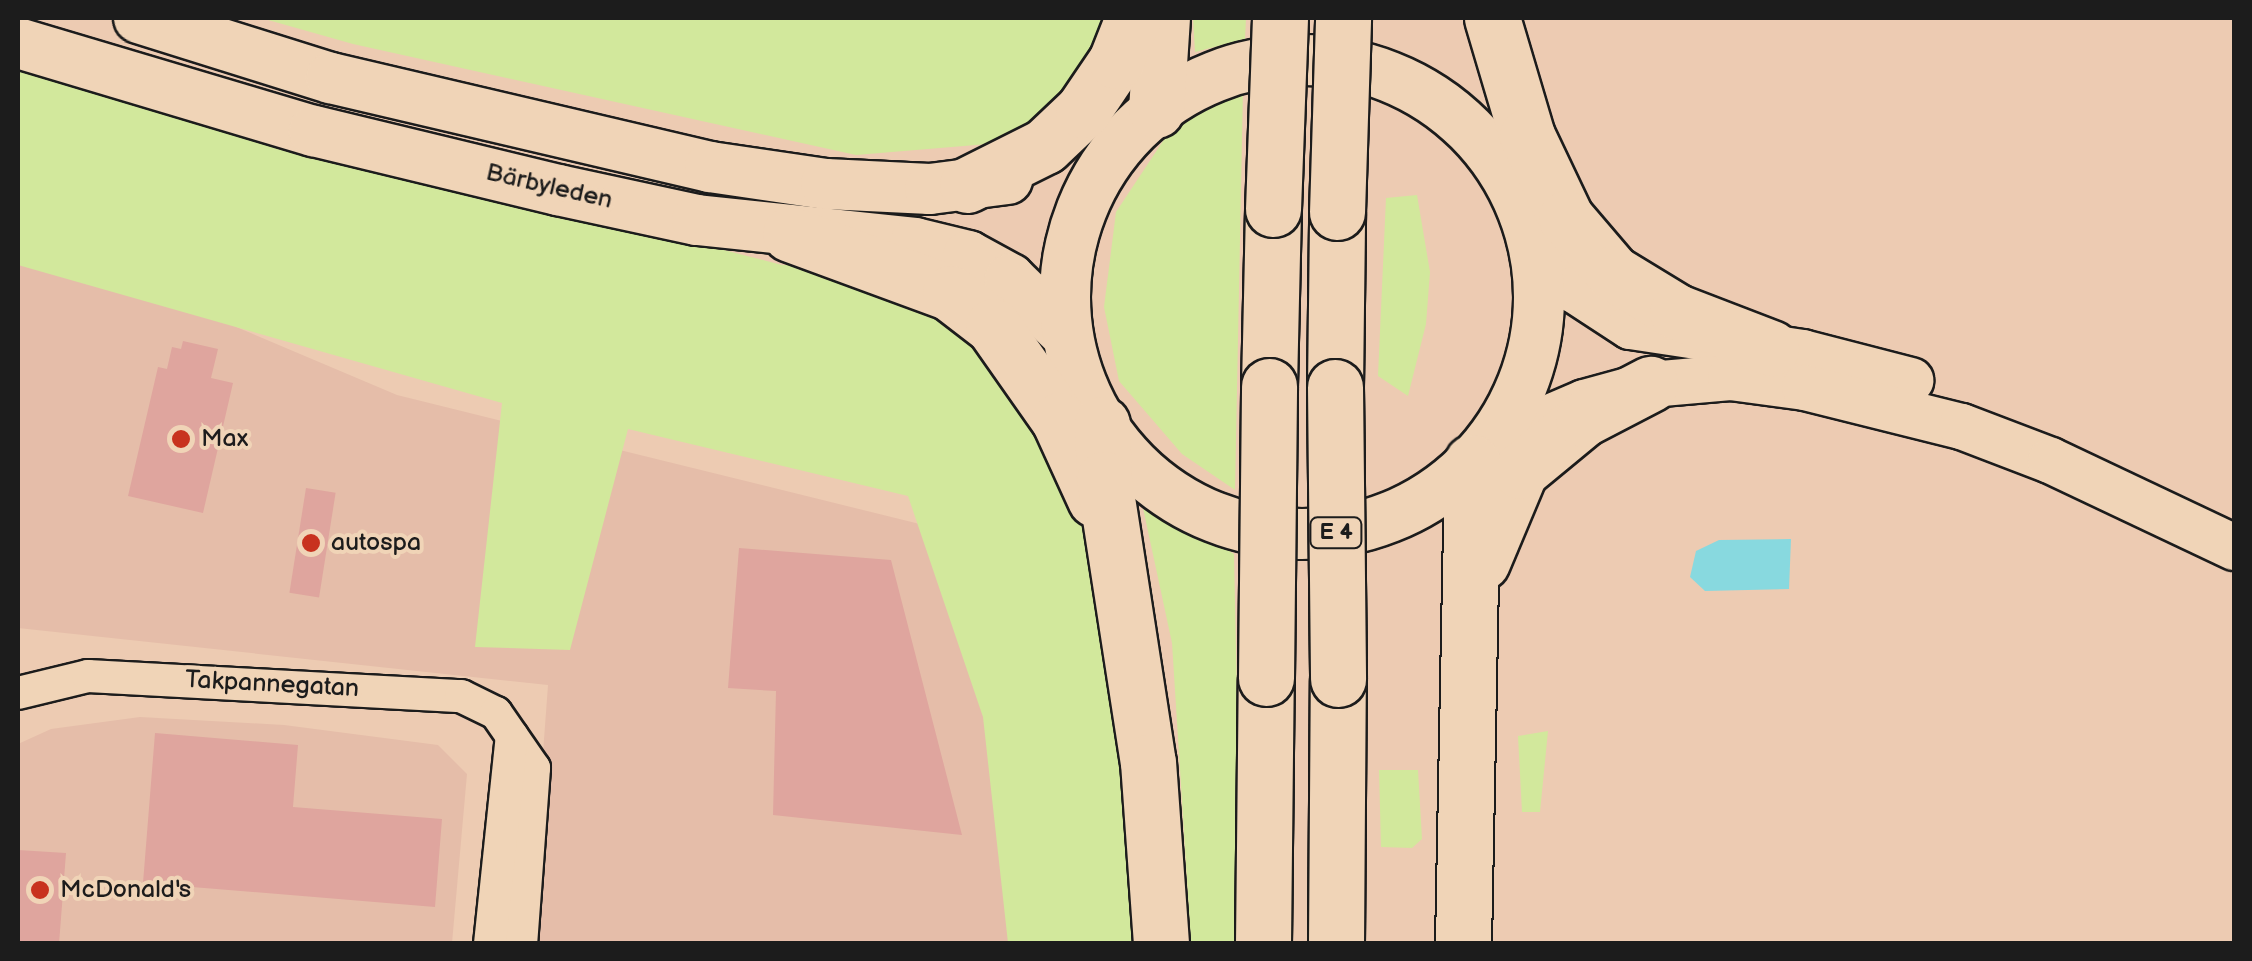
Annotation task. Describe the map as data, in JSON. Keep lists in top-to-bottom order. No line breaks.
{"streets":{"highway":["E 4"],"main road":["Bärbyleden"],"street":["Takpannegatan"]},"places":["Max","autospa","McDonald's"]}
